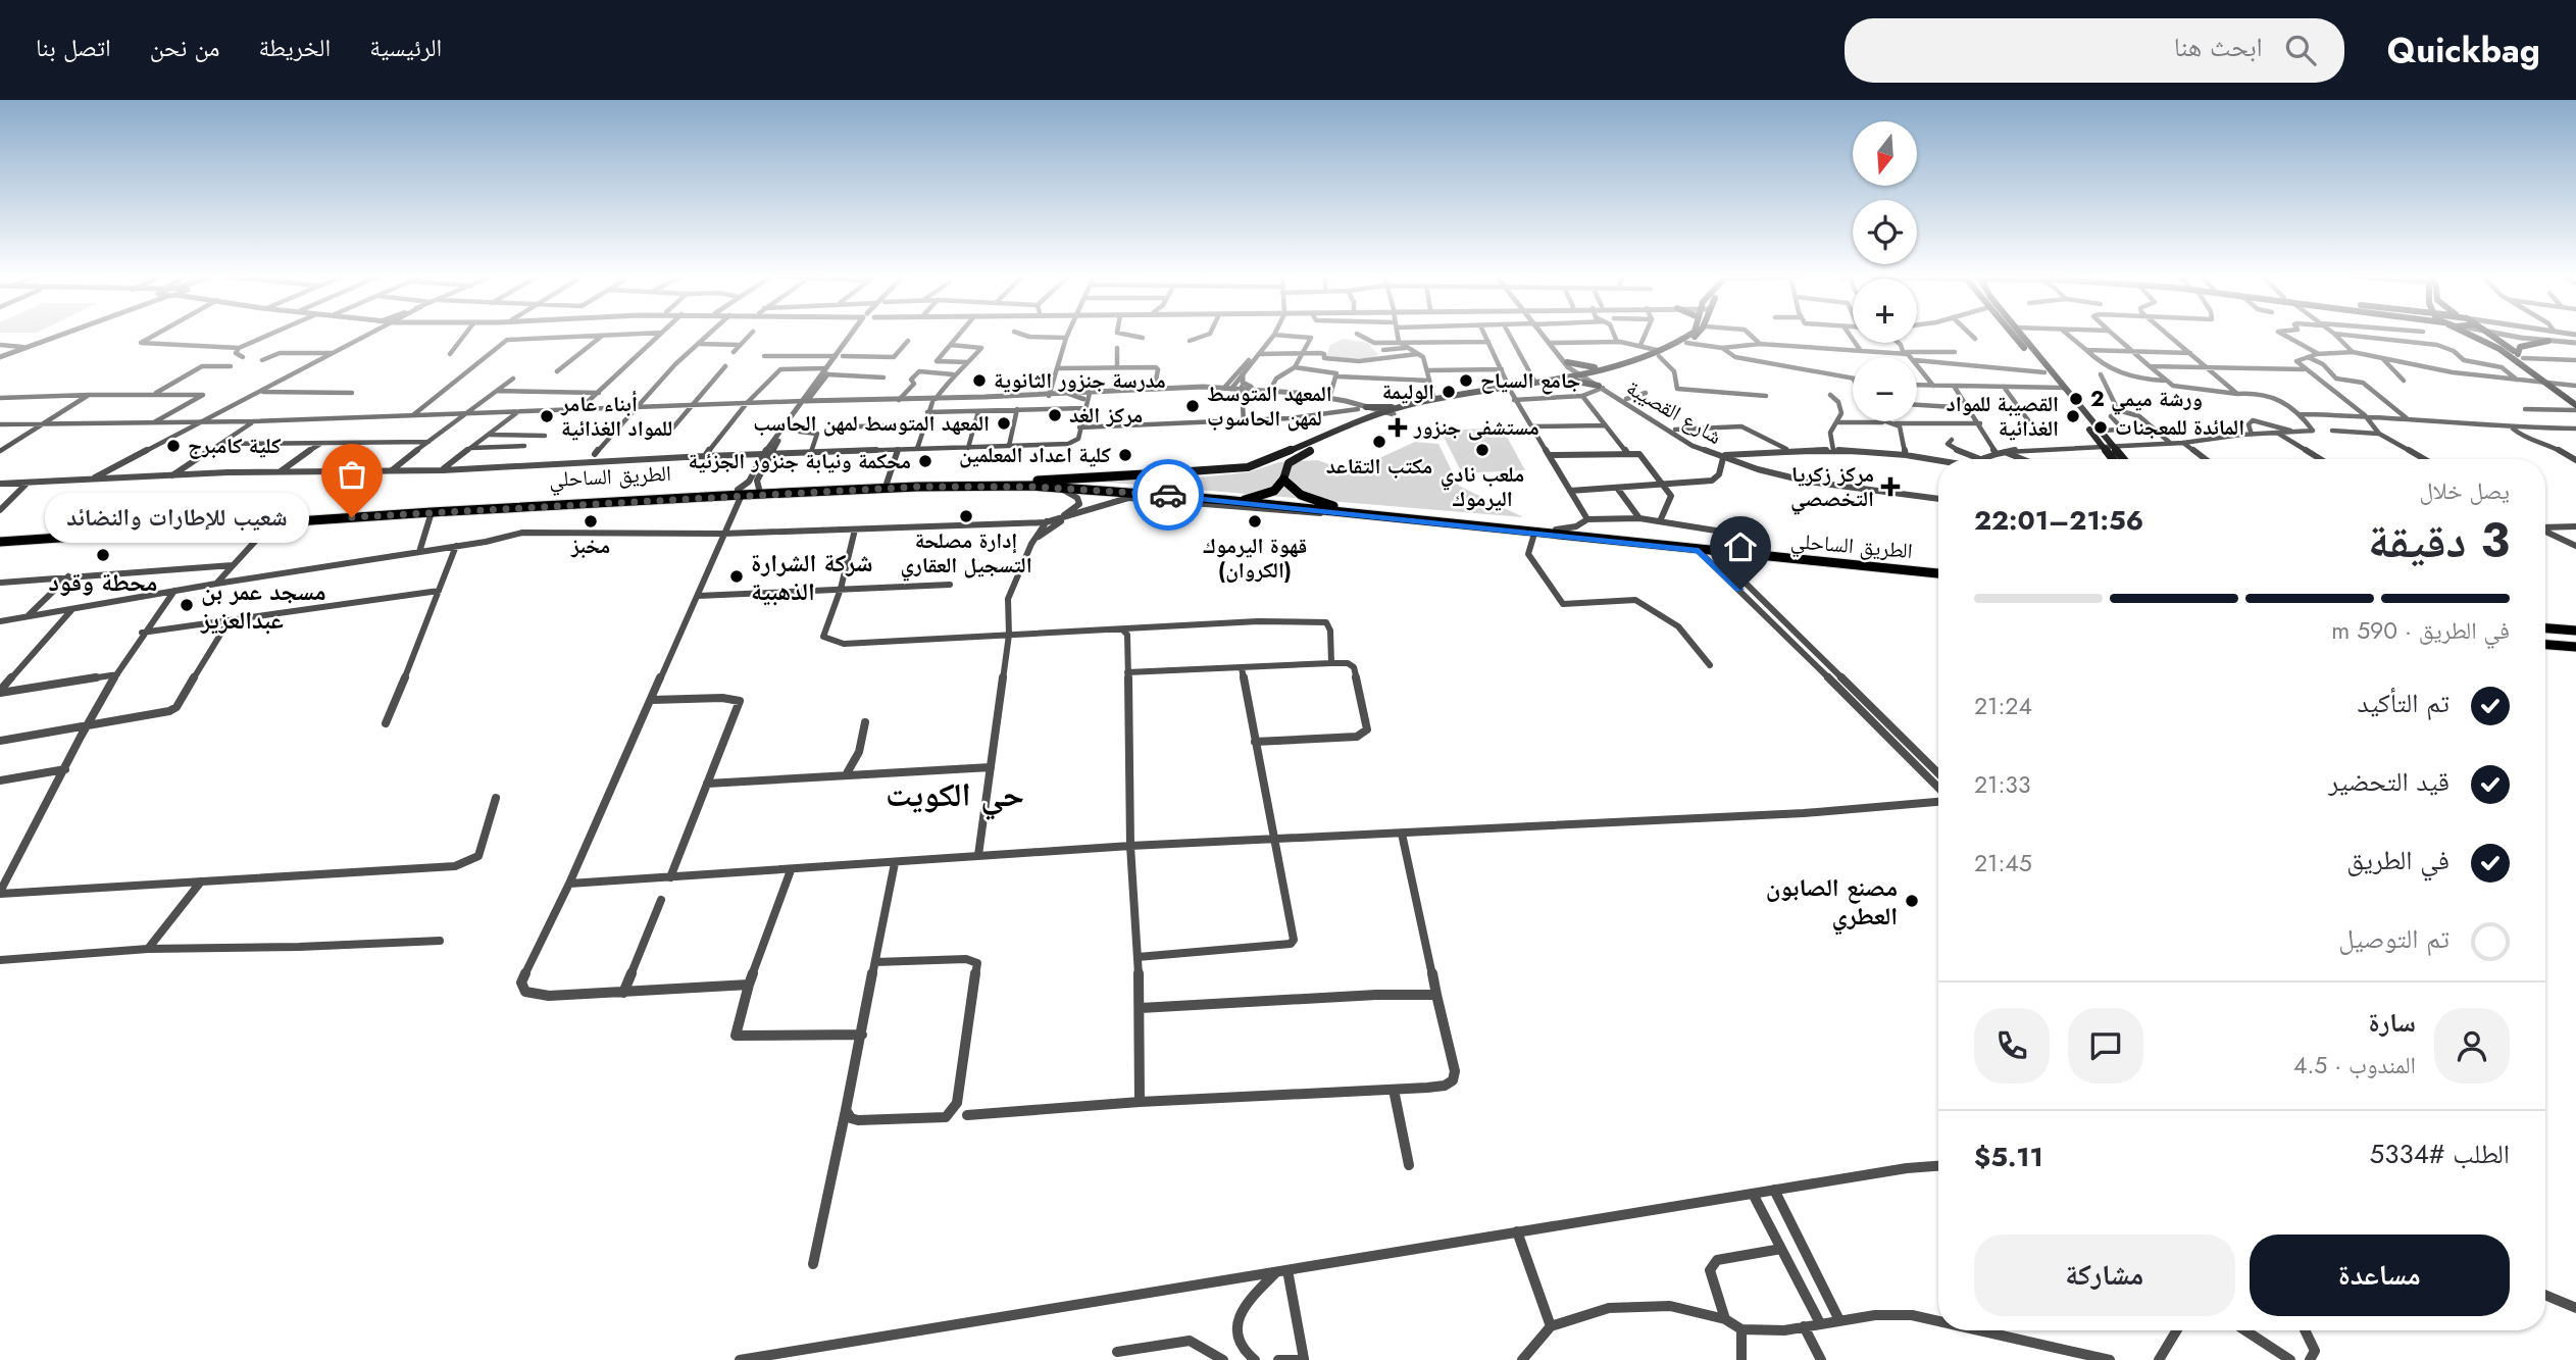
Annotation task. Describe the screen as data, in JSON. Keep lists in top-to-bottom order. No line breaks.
{"streets":{"highway":["الطريق الساحلي"],"street":["شارع القصيبة"]},"districts":["حي الكويت"],"places":{"other":["مدرسة جنزور الثانوية","جامع السياح","الوليمة","ورشة ميمي 2","المعهد المتوسط لمهن الحاسوب","مركز الغد","أبناء عامر للمواد الغذائية","القصيبة للمواد الغذائية","المعهد المتوسط لمهن الحاسب","المائدة للمعجنات","مكتب التقاعد","كلية كامبرج","ملعب نادي اليرموك","كلية اعداد المعلمين","محكمة ونيابة جنزور الجزئية","إدارة مصلحة التسجيل العقاري","شعيب للإطارات والنضائد","مخبز","قهوة اليرموك (الكروان)","محطة وقود","شركة الشرارة الذهبية","مسجد عمر بن عبدالعزيز","مصنع الصابون العطري"],"health":["مستشفى جنزور","مركز زكريا التخصصي"]},"north":"bottom","page":{"header":"Quickbag","search":"ابحث هنا","nav":["الرئيسية","الخريطة","من نحن","اتصل بنا"],"map_buttons":["+","−"],"heading":["3 دقيقة","يصل خلال","21:56–22:01"],"panel":["سارة","المندوب · 4.5","الطلب #5334","$5.11"],"bubble":"شعيب للإطارات والنضائد","bar":"في الطريق · 590 m","list":[["تم التأكيد","21:24"],["قيد التحضير","21:33"],["في الطريق","21:45"],"تم التوصيل"],"buttons":["مساعدة","مشاركة"]}}
